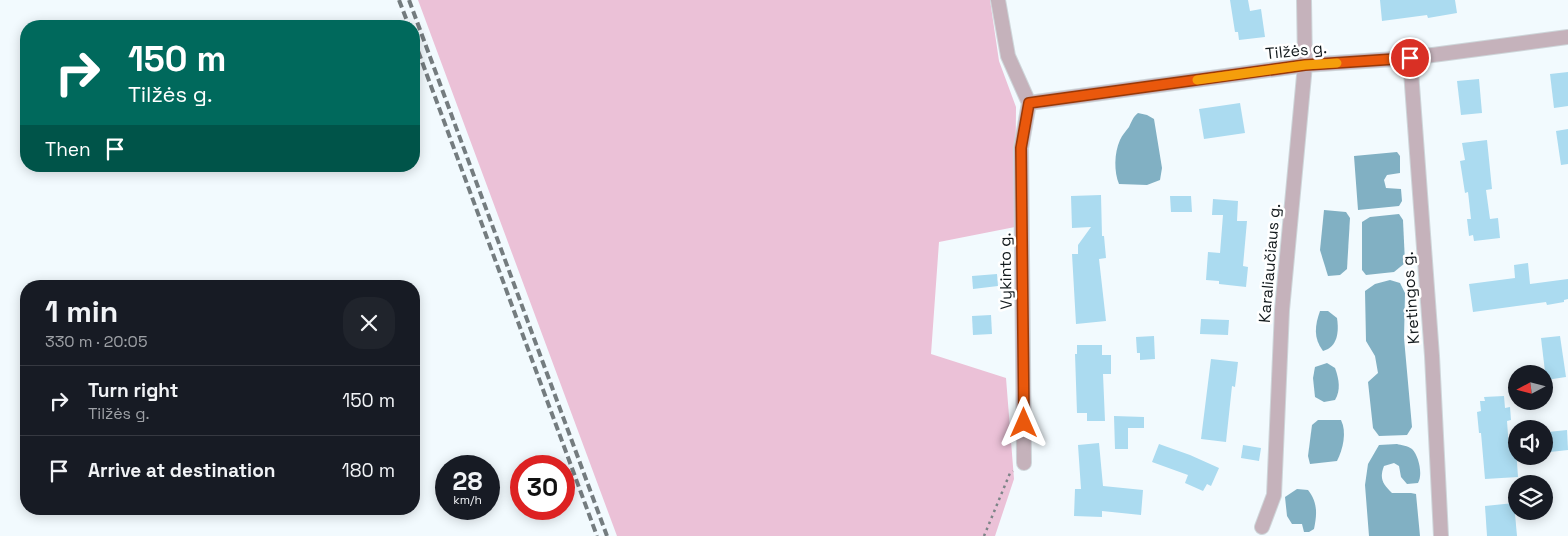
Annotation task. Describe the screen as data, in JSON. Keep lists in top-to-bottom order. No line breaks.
{"streets":{"street":["Tilžės g.","Karaliaučiaus g.","Vykinto g.","Kretingos g."]},"crossings":[["Tilžės g.","Karaliaučiaus g."],["Tilžės g.","Vykinto g."],["Tilžės g.","Kretingos g."]],"north":"left","page":{"turn":["150 m","Tilžės g."],"then":"Then","heading":["1 min","330 m · 20:05"],"list":[{"name":"Turn right","note":"Tilžės g.","value":"150 m"},{"name":"Arrive at destination","value":"180 m"}],"speed":"28 km/h","limit":"30"}}
